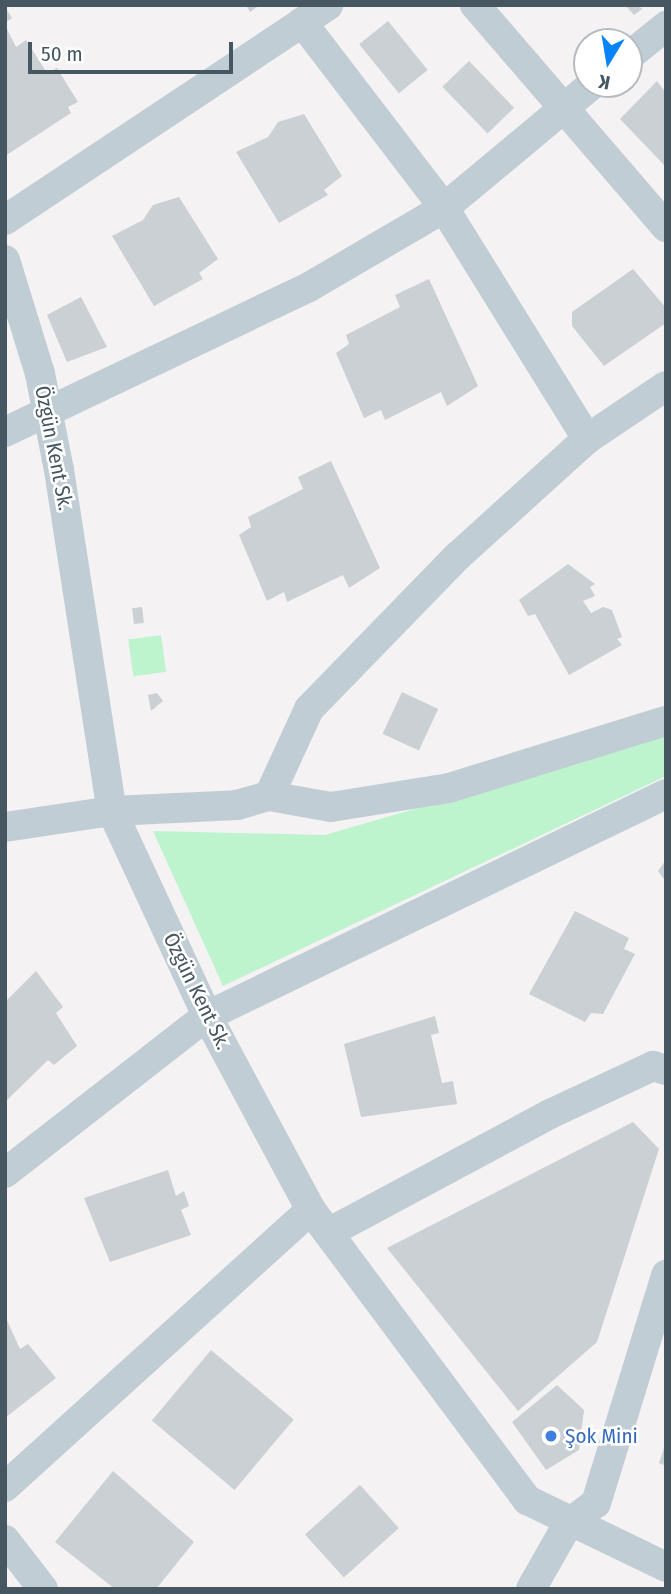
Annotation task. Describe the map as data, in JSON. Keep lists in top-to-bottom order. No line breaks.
{"streets":{"street":["Özgün Kent Sk."]},"places":["Şok Mini"],"scale_bar":"50 m","north":"bottom"}
